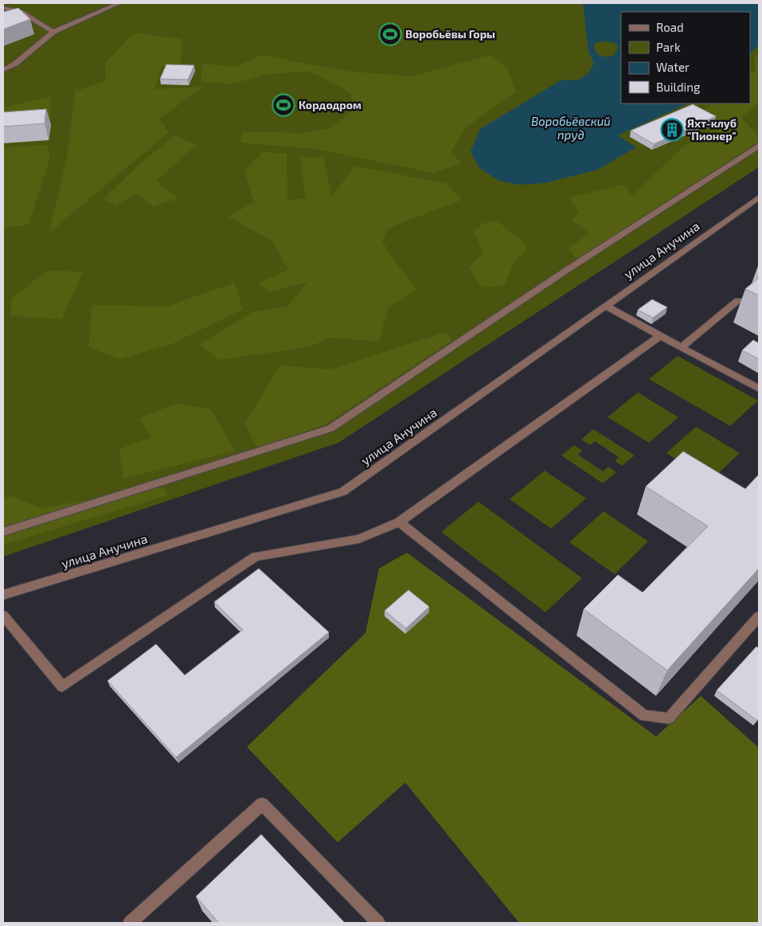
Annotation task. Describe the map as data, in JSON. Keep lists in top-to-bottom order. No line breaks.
{"streets":{"street":["улица Анучина"]},"water":["Воробьёвский пруд"],"places":{"sports":["Воробьёвы Горы","Кордодром"],"building":["Яхт-клуб \"Пионер\""]},"legend":["Road","Park","Water","Building"]}
